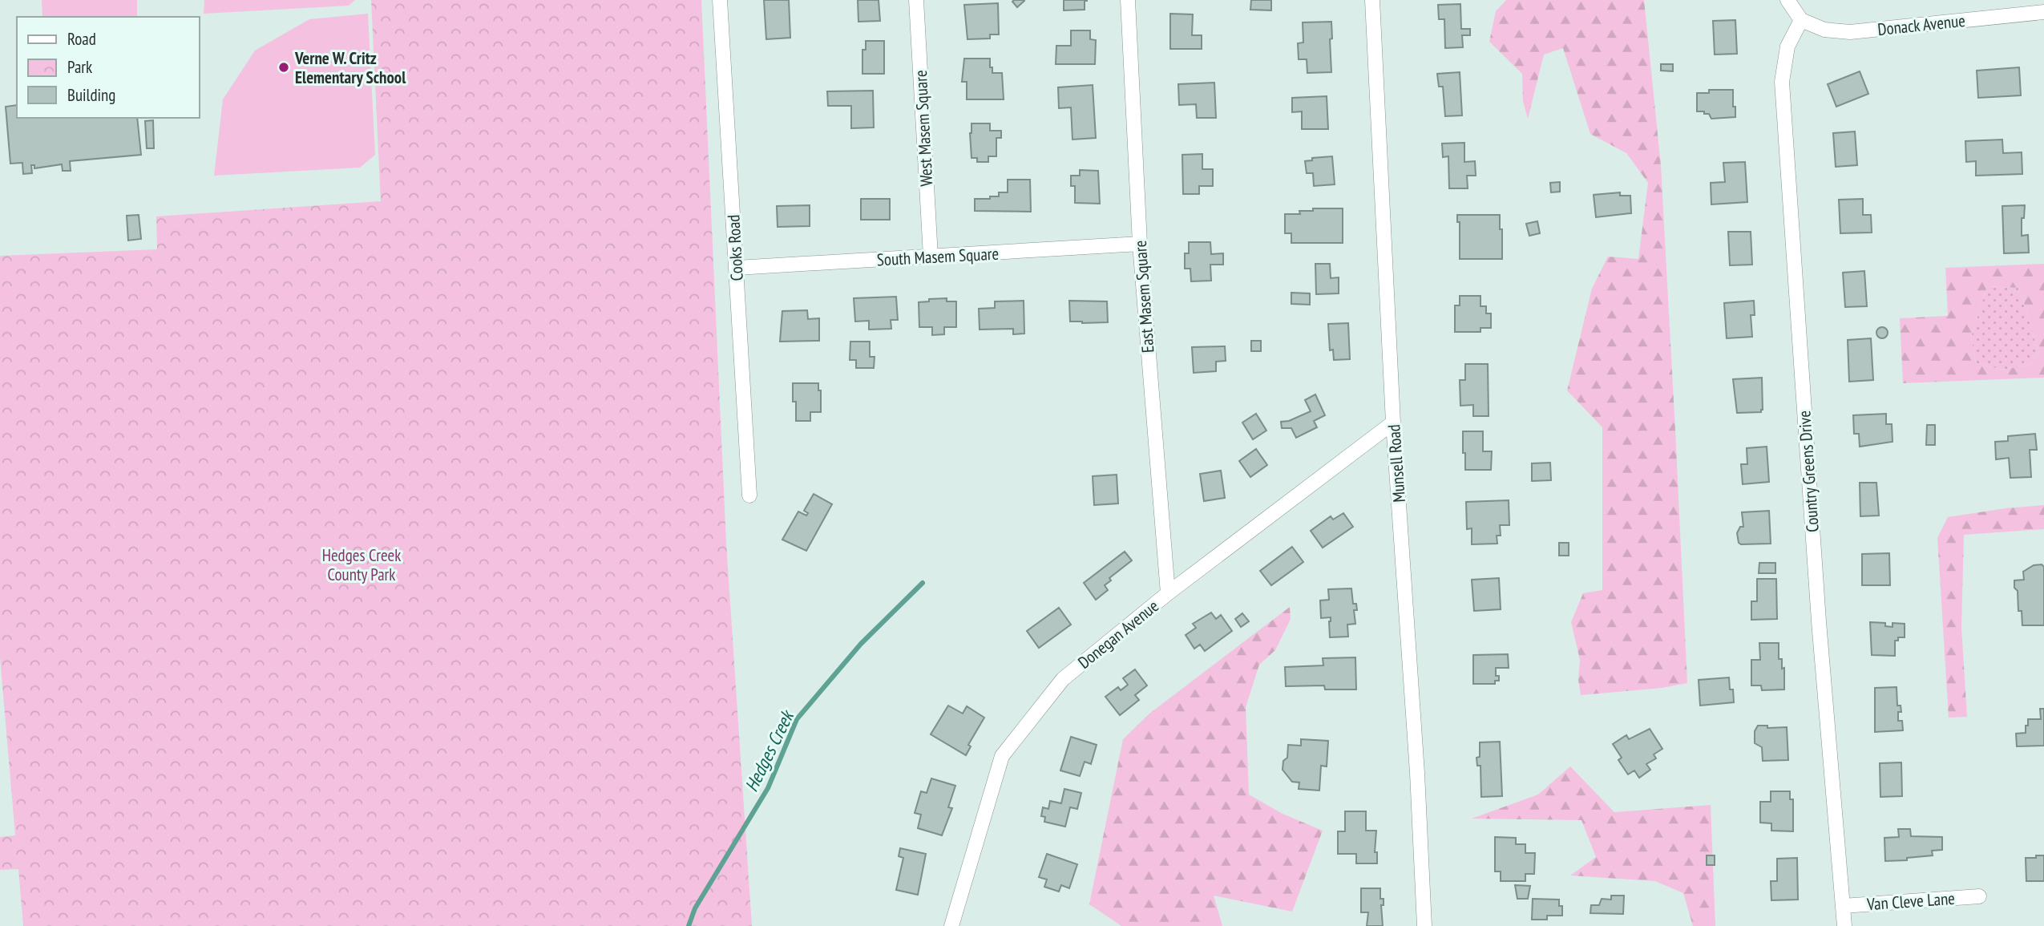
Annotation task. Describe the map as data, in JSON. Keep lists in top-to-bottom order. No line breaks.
{"streets":{"street":["Donack Avenue","West Masem Square","Cooks Road","South Masem Square","East Masem Square","Munsell Road","Country Greens Drive","Donegan Avenue","Van Cleve Lane"]},"crossings":[["Donack Avenue","Country Greens Drive"],["West Masem Square","South Masem Square"],["Cooks Road","South Masem Square"],["South Masem Square","East Masem Square"],["East Masem Square","Donegan Avenue"],["Munsell Road","Donegan Avenue"],["Country Greens Drive","Van Cleve Lane"]],"water":["Hedges Creek"],"parks":["Hedges Creek County Park"],"places":["Verne W. Critz Elementary School"],"legend":["Road","Park","Building"]}
